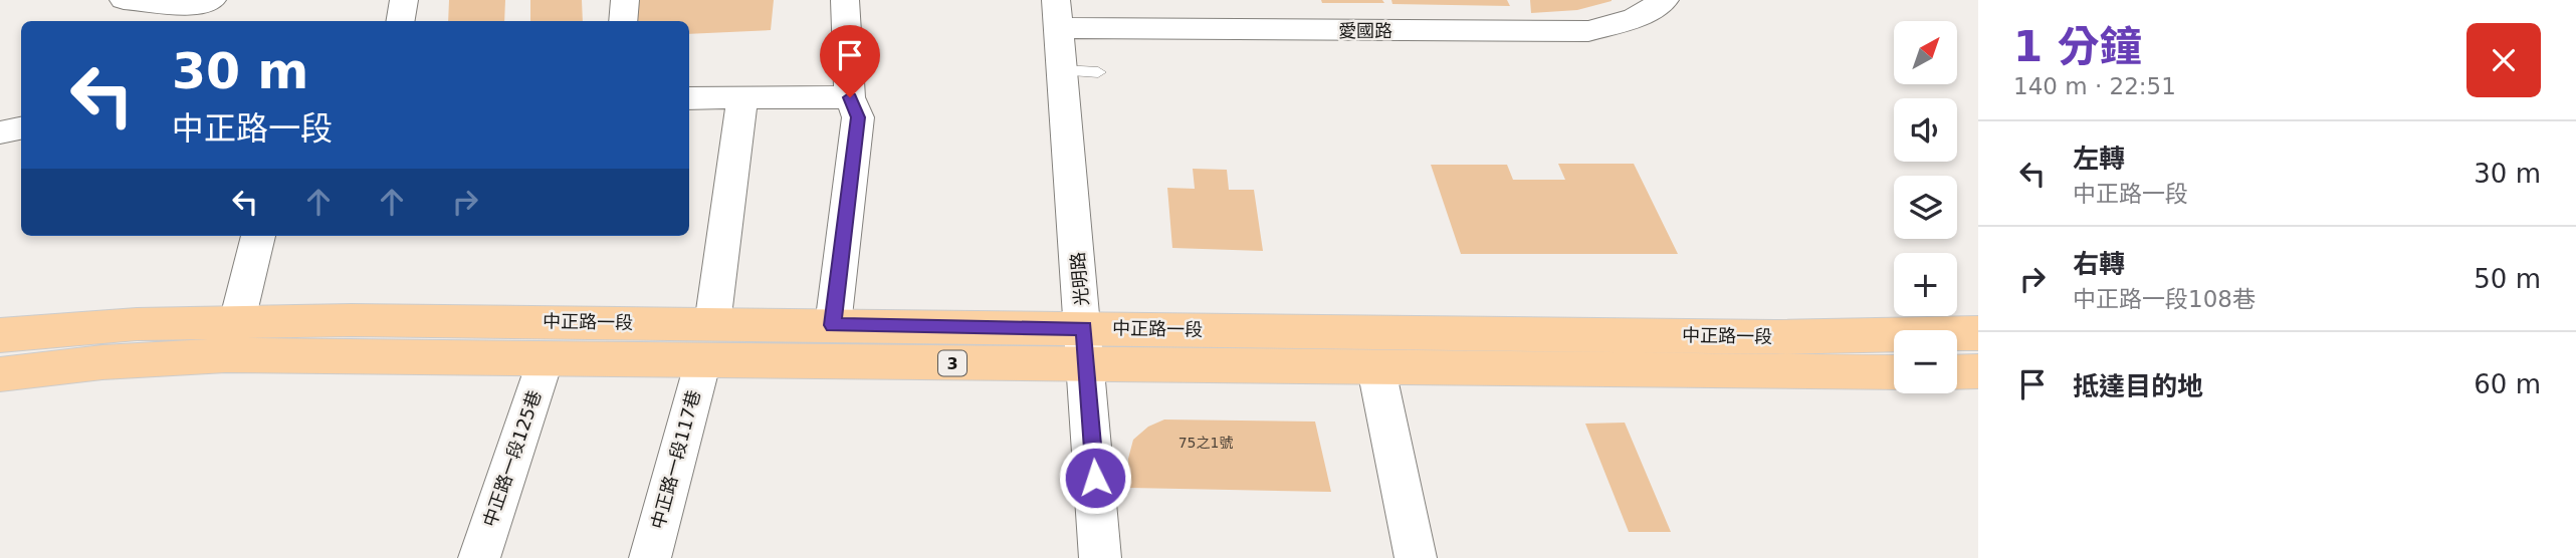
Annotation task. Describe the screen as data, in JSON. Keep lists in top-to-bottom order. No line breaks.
{"streets":{"main road":["中正路一段","3"],"street":["愛國路","光明路","中正路一段125巷","中正路一段117巷"]},"crossings":[["愛國路","光明路"],["光明路","中正路一段"],["中正路一段","中正路一段125巷"],["中正路一段","中正路一段117巷"]],"house_numbers":["75之1號"],"north":"top right","page":{"heading":["1 分鐘","140 m · 22:51"],"map_buttons":["+","−"],"turn":["30 m","中正路一段"],"list":[{"name":"左轉","note":"中正路一段","value":"30 m"},{"name":"右轉","note":"中正路一段108巷","value":"50 m"},{"name":"抵達目的地","value":"60 m"}]}}
